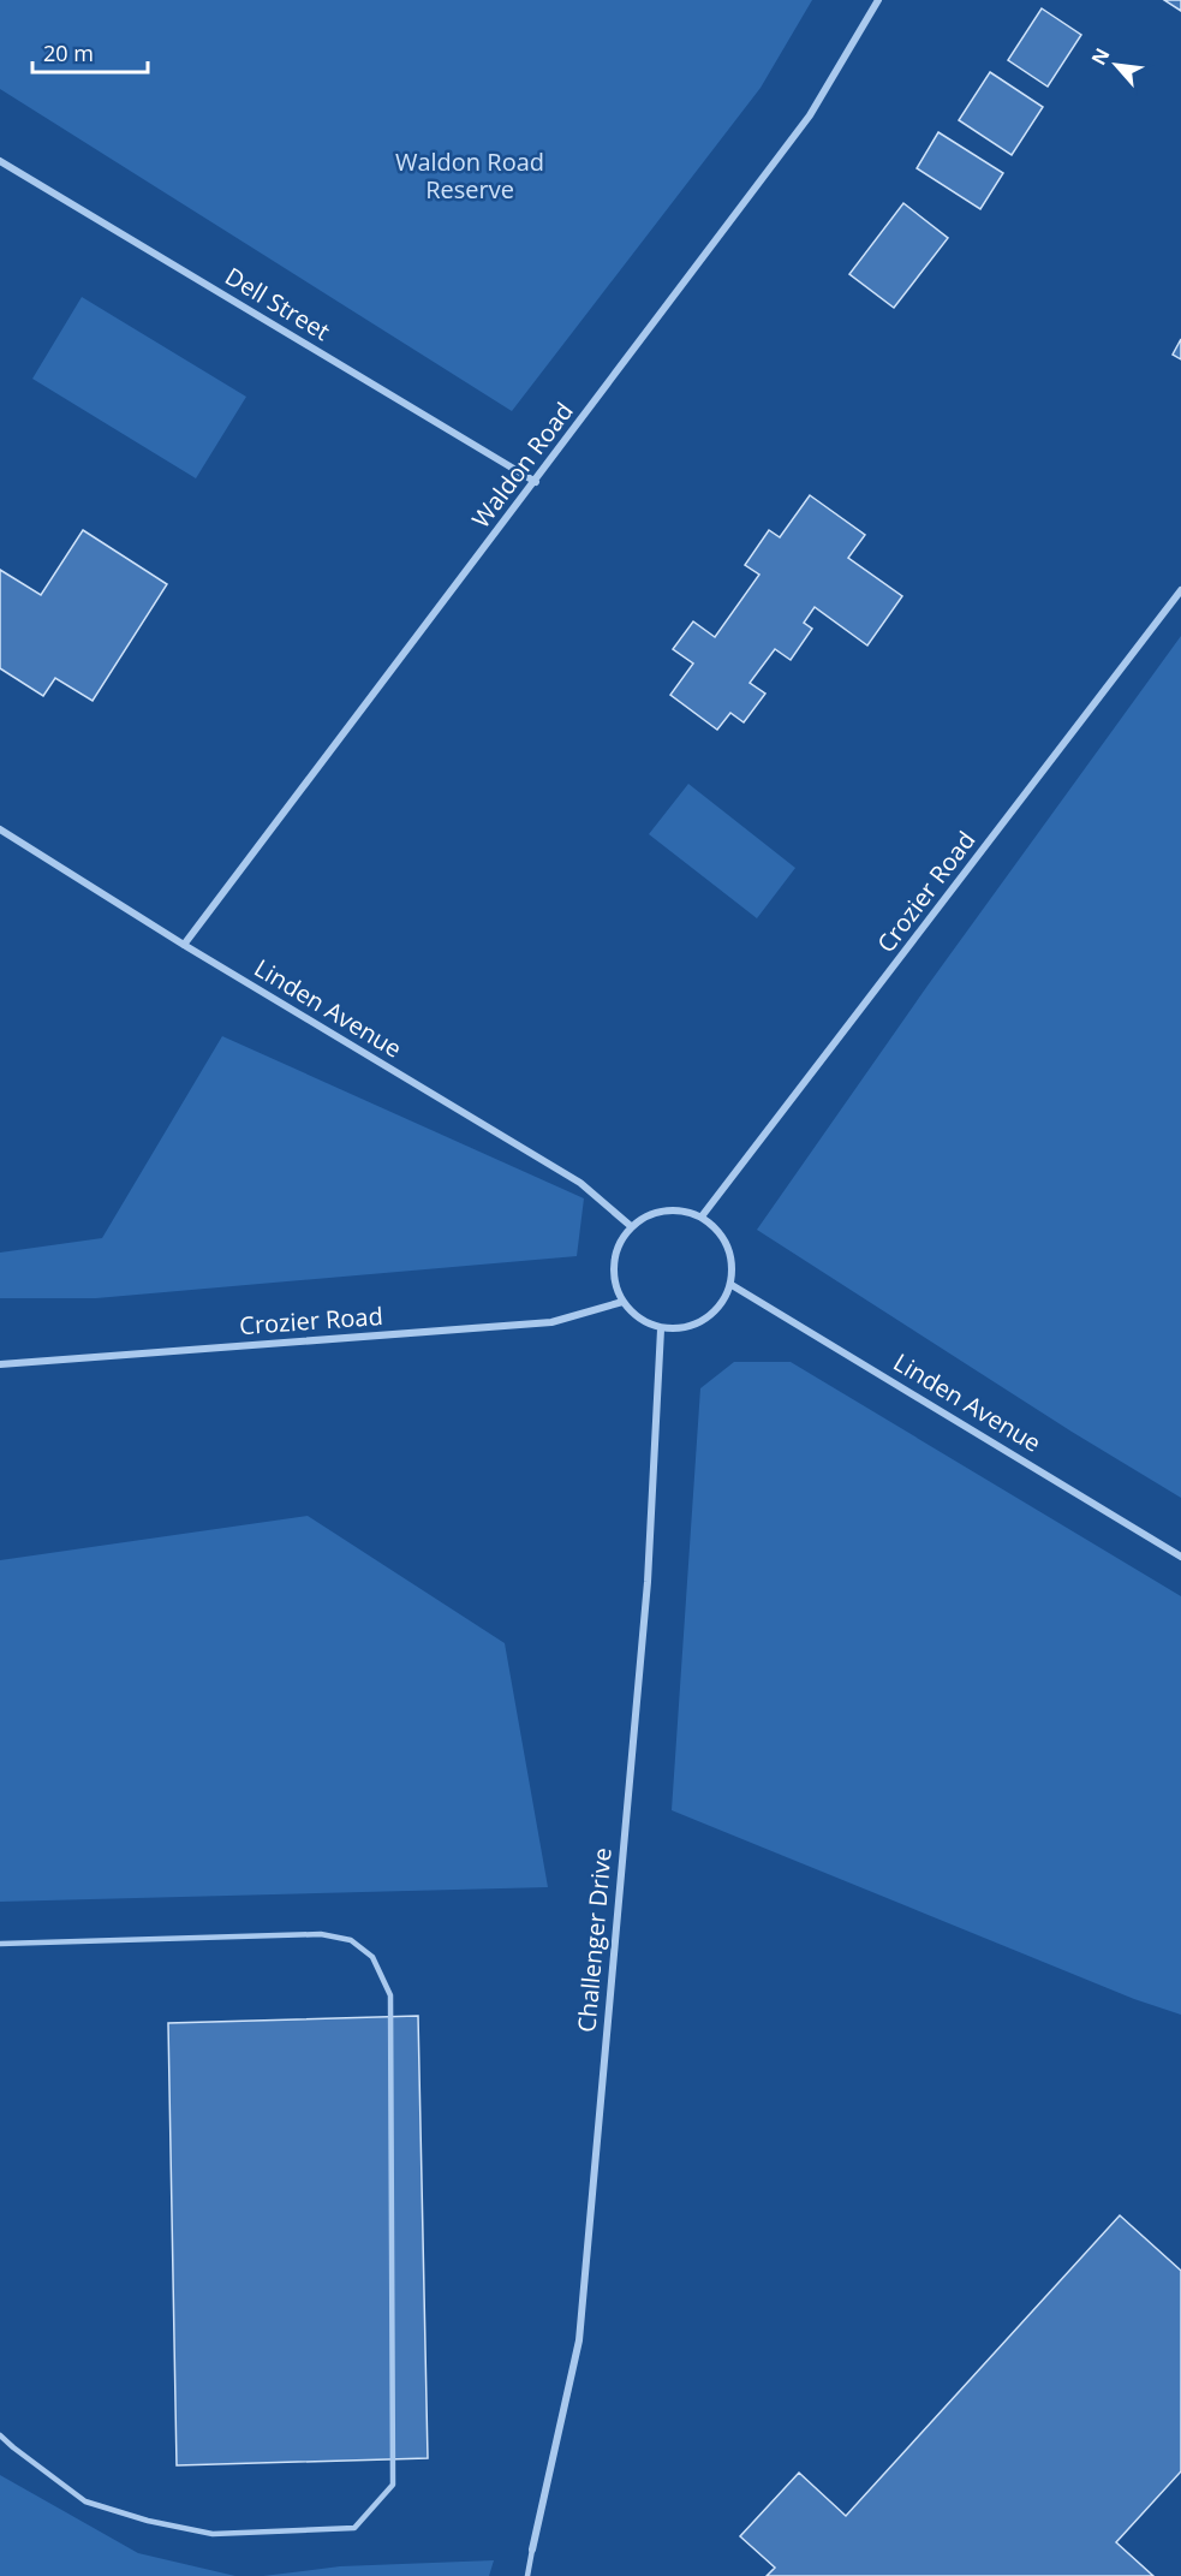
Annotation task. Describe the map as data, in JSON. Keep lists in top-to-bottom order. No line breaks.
{"streets":{"street":["Dell Street","Waldon Road","Crozier Road","Linden Avenue","Challenger Drive"]},"crossings":[["Dell Street","Waldon Road"],["Waldon Road","Linden Avenue"],["Crozier Road","Linden Avenue"],["Crozier Road","Challenger Drive"],["Linden Avenue","Challenger Drive"]],"parks":["Waldon Road Reserve"],"scale_bar":"20 m","north":"top left"}
